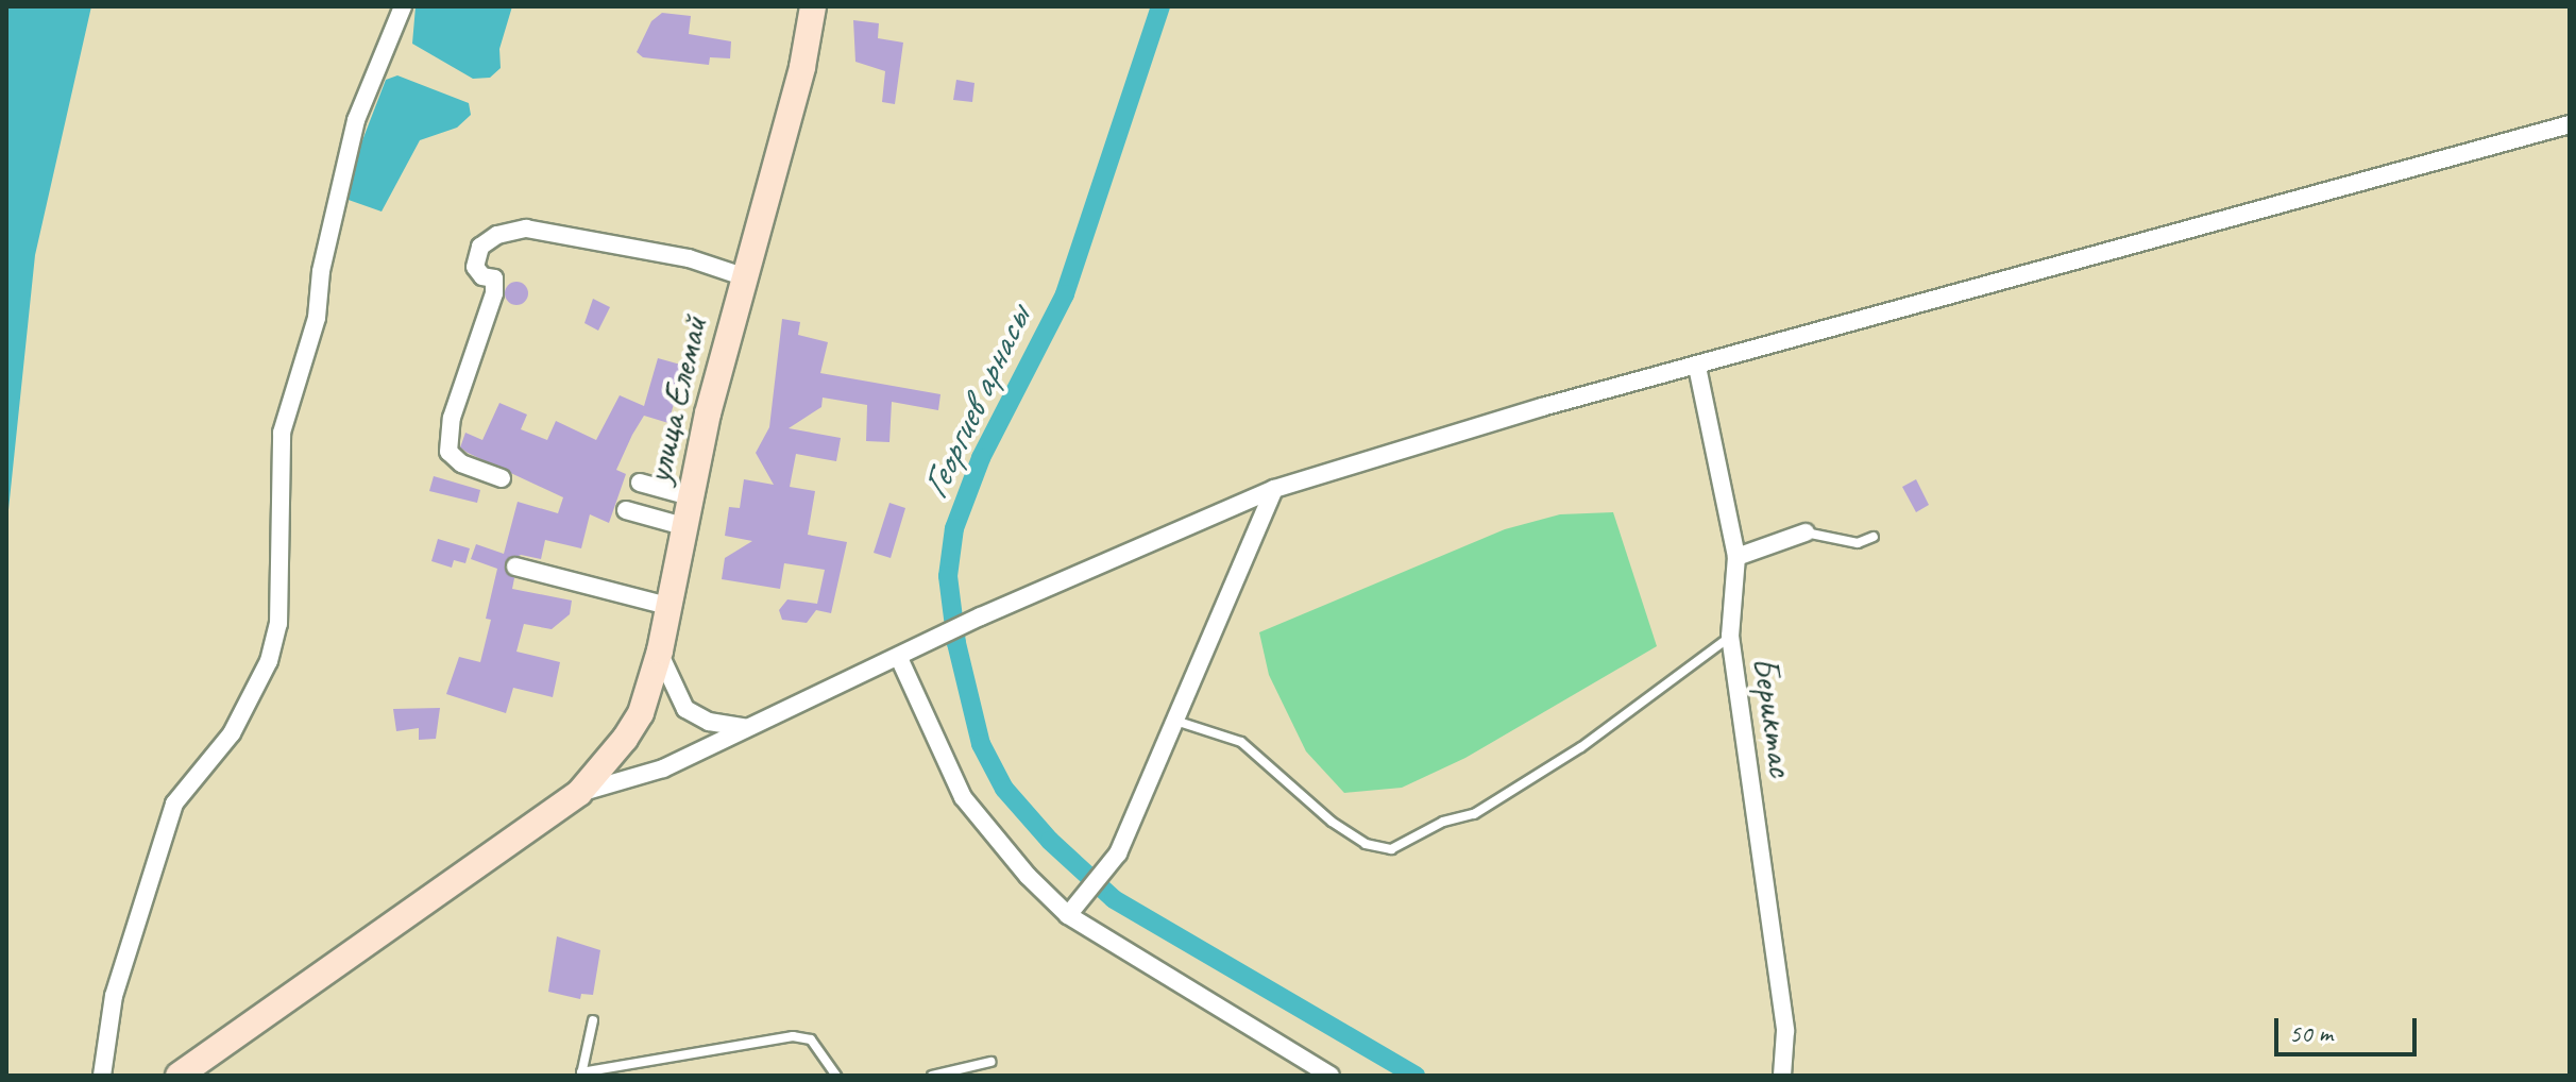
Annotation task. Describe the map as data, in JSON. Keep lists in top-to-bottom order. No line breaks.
{"streets":{"street":["улица Елемай","Бериктас"]},"water":["Георгиев арнасы"],"scale_bar":"50 m"}
